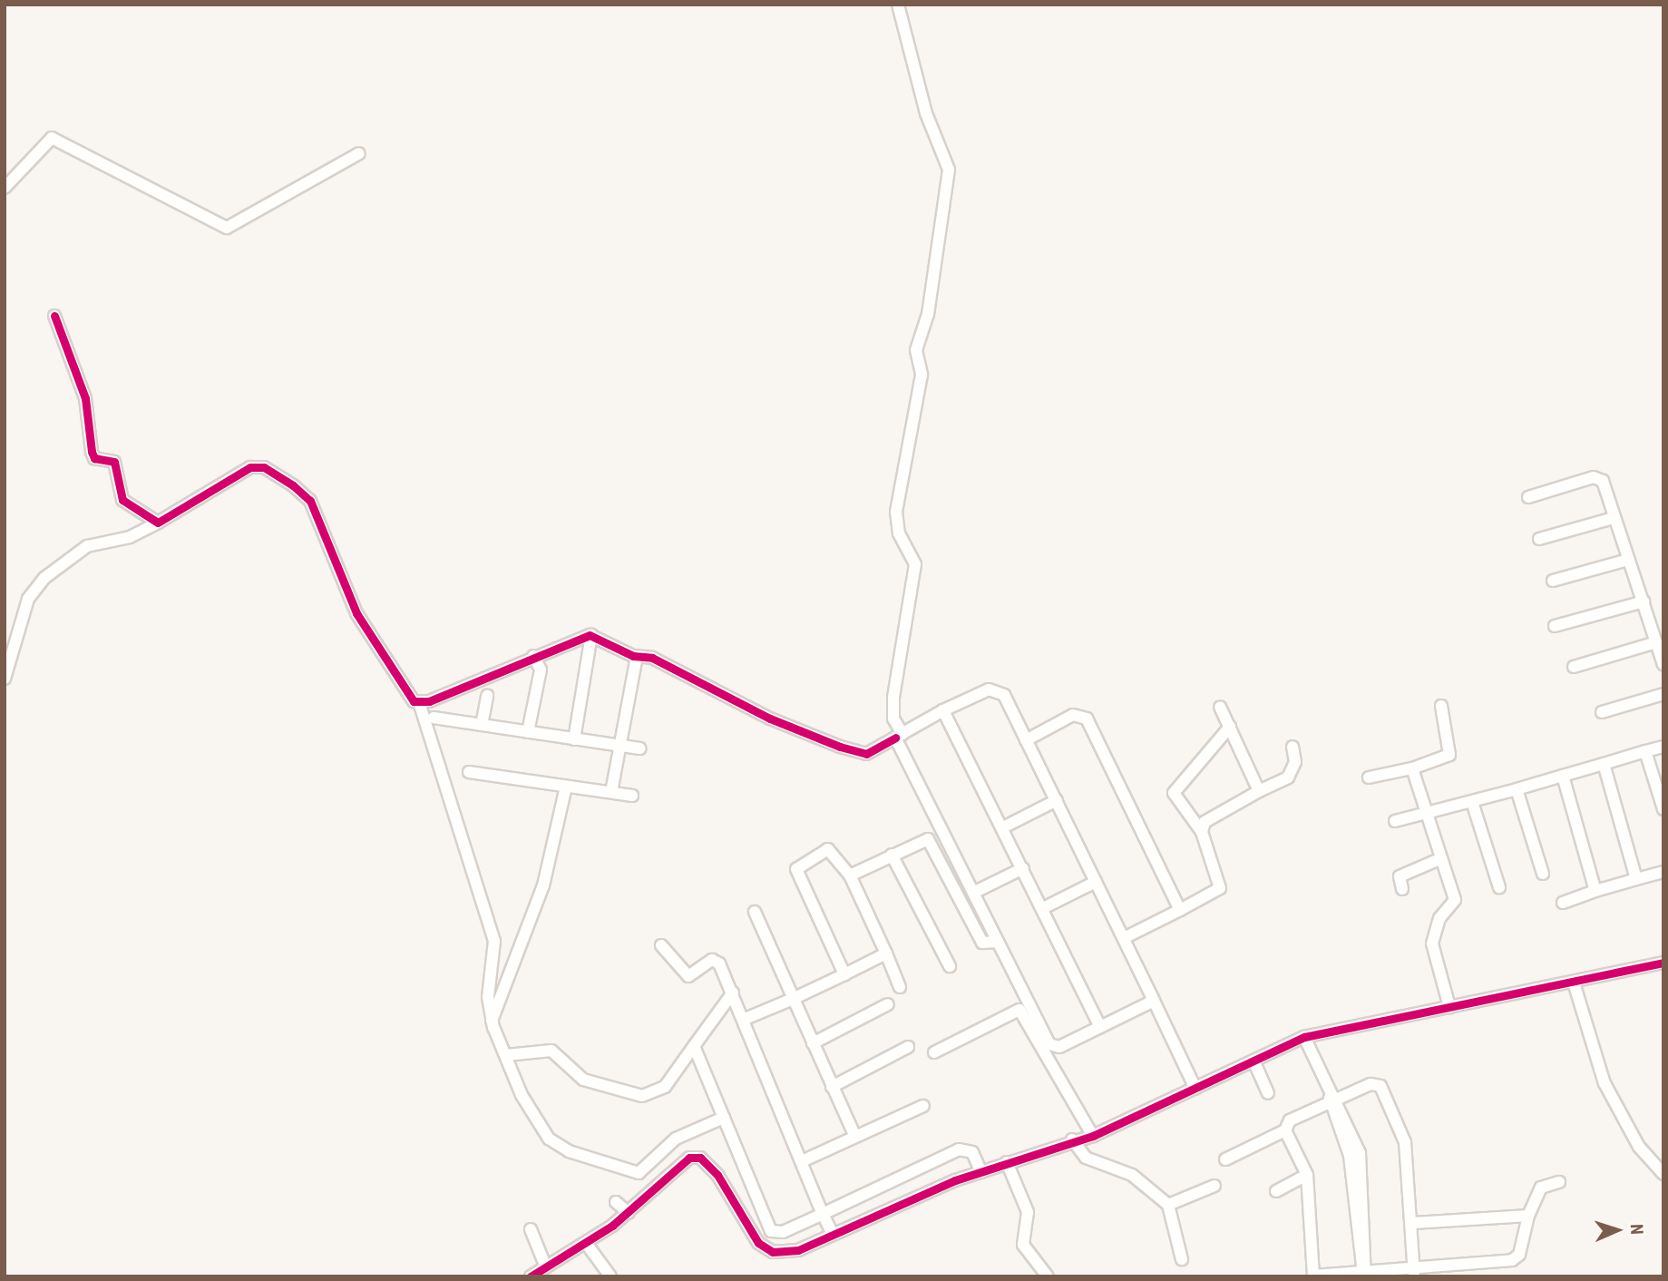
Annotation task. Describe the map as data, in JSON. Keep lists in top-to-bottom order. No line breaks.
{"north":"right"}
